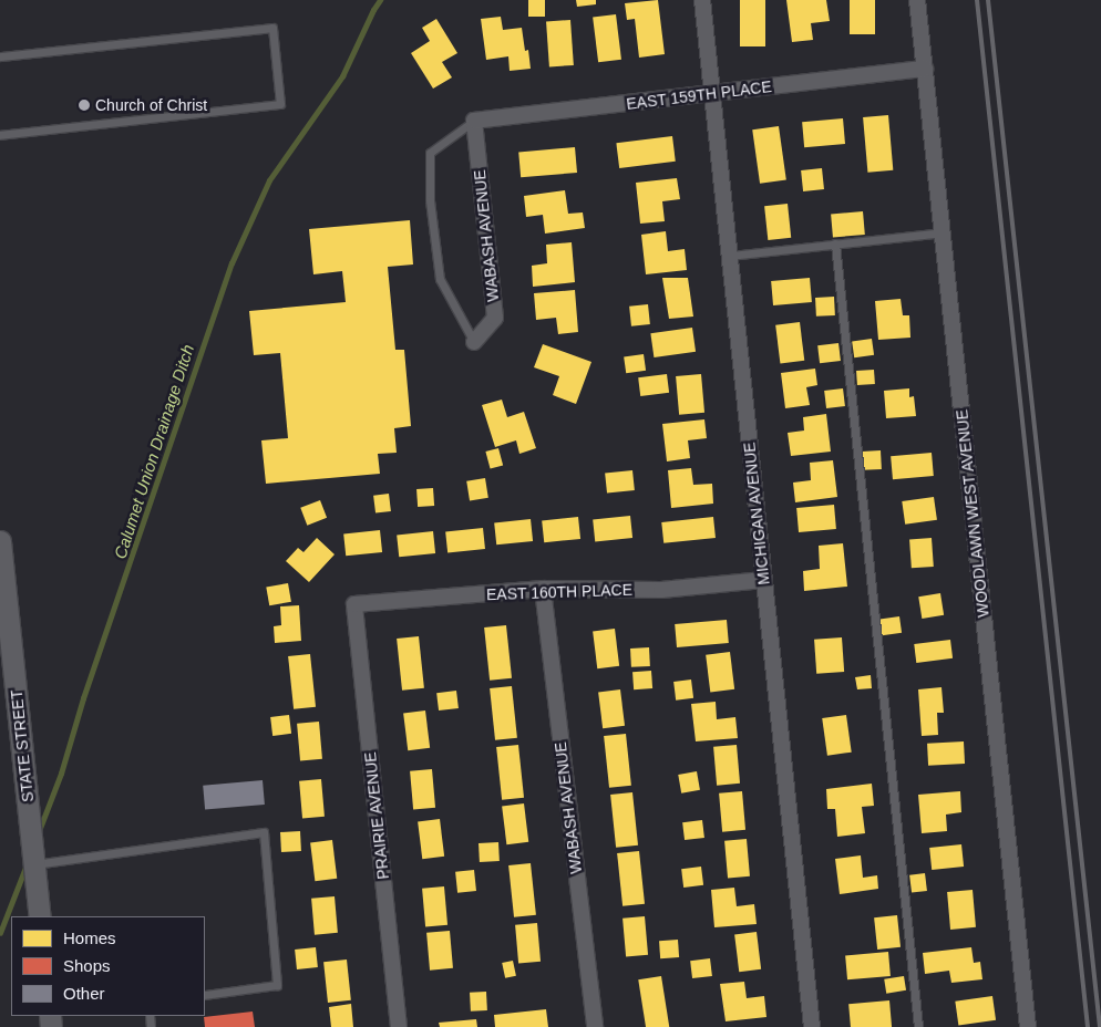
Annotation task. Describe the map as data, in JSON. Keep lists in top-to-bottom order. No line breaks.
{"streets":{"main road":["STATE STREET"],"street":["EAST 159TH PLACE","WABASH AVENUE","MICHIGAN AVENUE","WOODLAWN WEST AVENUE","EAST 160TH PLACE","PRAIRIE AVENUE"]},"crossings":[["EAST 159TH PLACE","WABASH AVENUE"],["EAST 159TH PLACE","MICHIGAN AVENUE"],["EAST 159TH PLACE","WOODLAWN WEST AVENUE"],["WABASH AVENUE","EAST 160TH PLACE"],["MICHIGAN AVENUE","EAST 160TH PLACE"],["EAST 160TH PLACE","PRAIRIE AVENUE"]],"water":["Calumet Union Drainage Ditch"],"places":["Church of Christ"],"legend":["Homes","Shops","Other"]}
